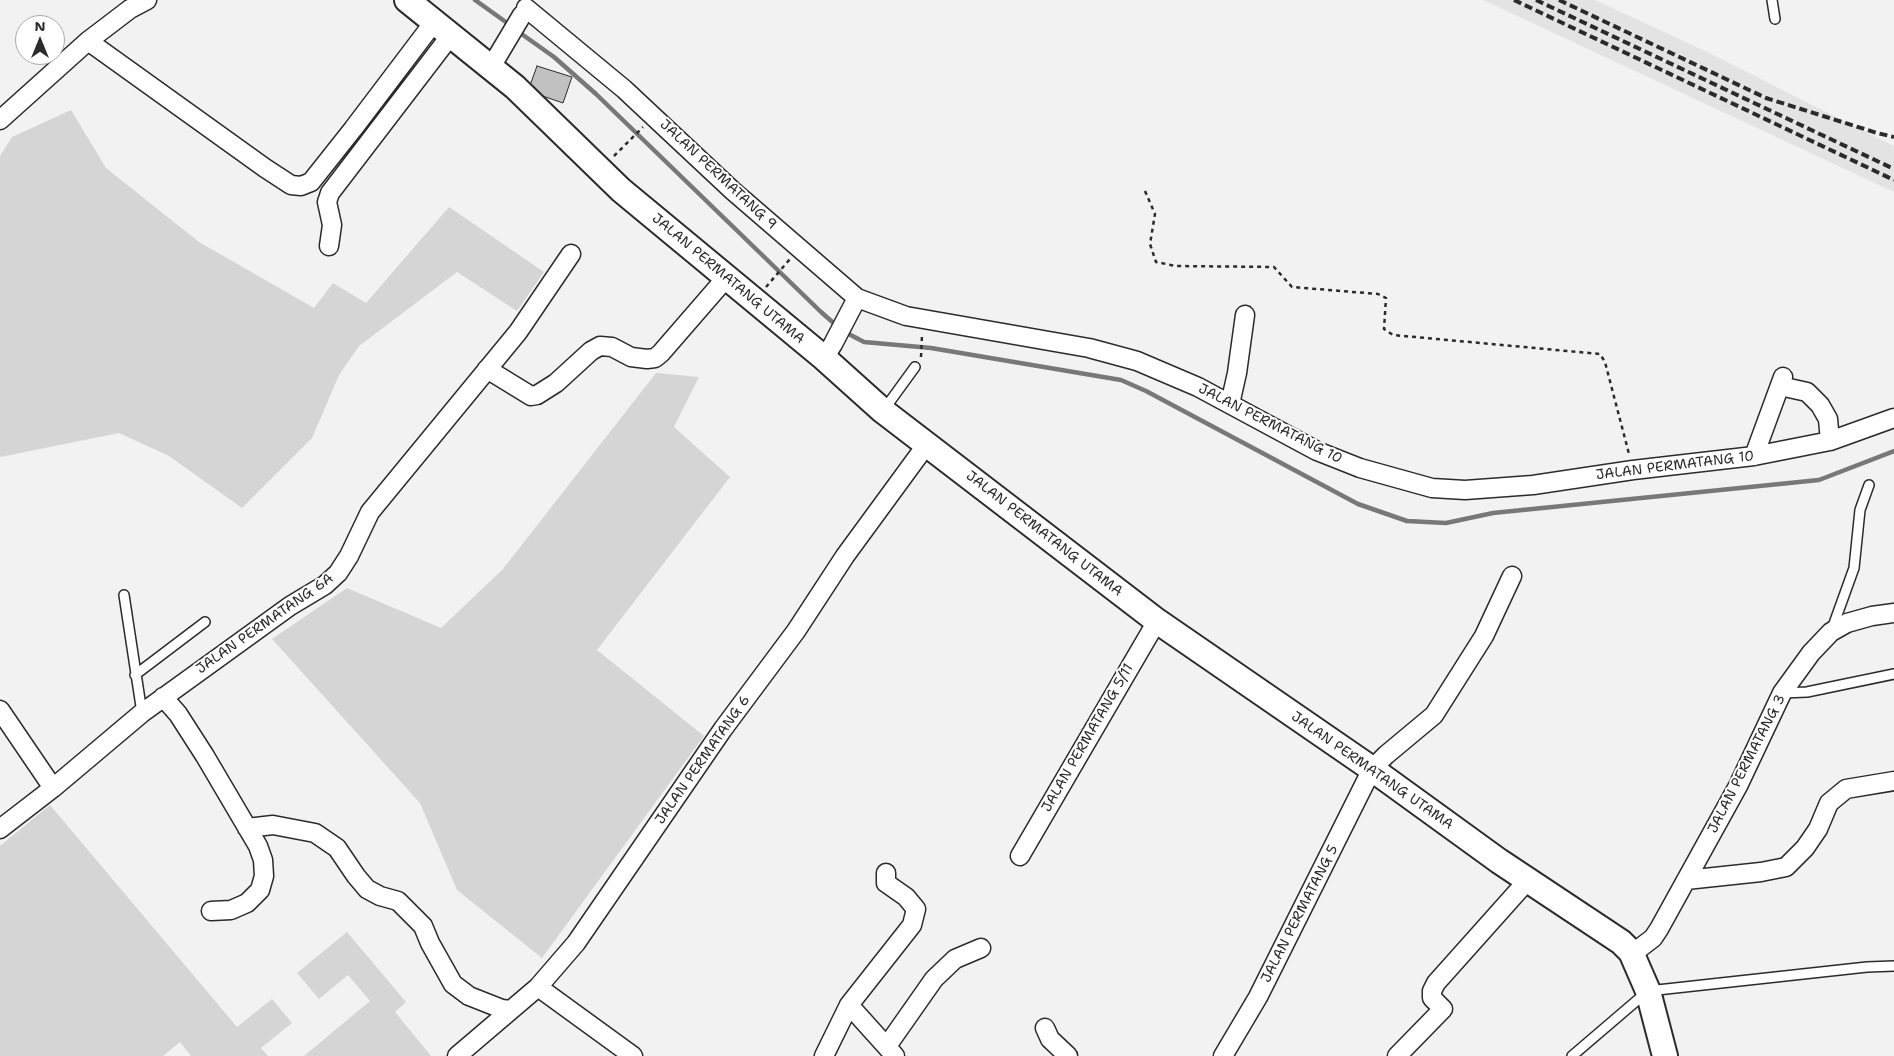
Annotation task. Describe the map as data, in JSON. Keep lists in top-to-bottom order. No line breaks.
{"streets":{"street":["JALAN PERMATANG 9","JALAN PERMATANG UTAMA","JALAN PERMATANG 10","JALAN PERMATANG 6A","JALAN PERMATANG 5/11","JALAN PERMATANG 6","JALAN PERMATANG 3","JALAN PERMATANG 5"]},"crossings":[["JALAN PERMATANG 9","JALAN PERMATANG 10"],["JALAN PERMATANG UTAMA","JALAN PERMATANG 5/11"],["JALAN PERMATANG UTAMA","JALAN PERMATANG 6"],["JALAN PERMATANG UTAMA","JALAN PERMATANG 3"],["JALAN PERMATANG UTAMA","JALAN PERMATANG 5"]],"north":"top"}
